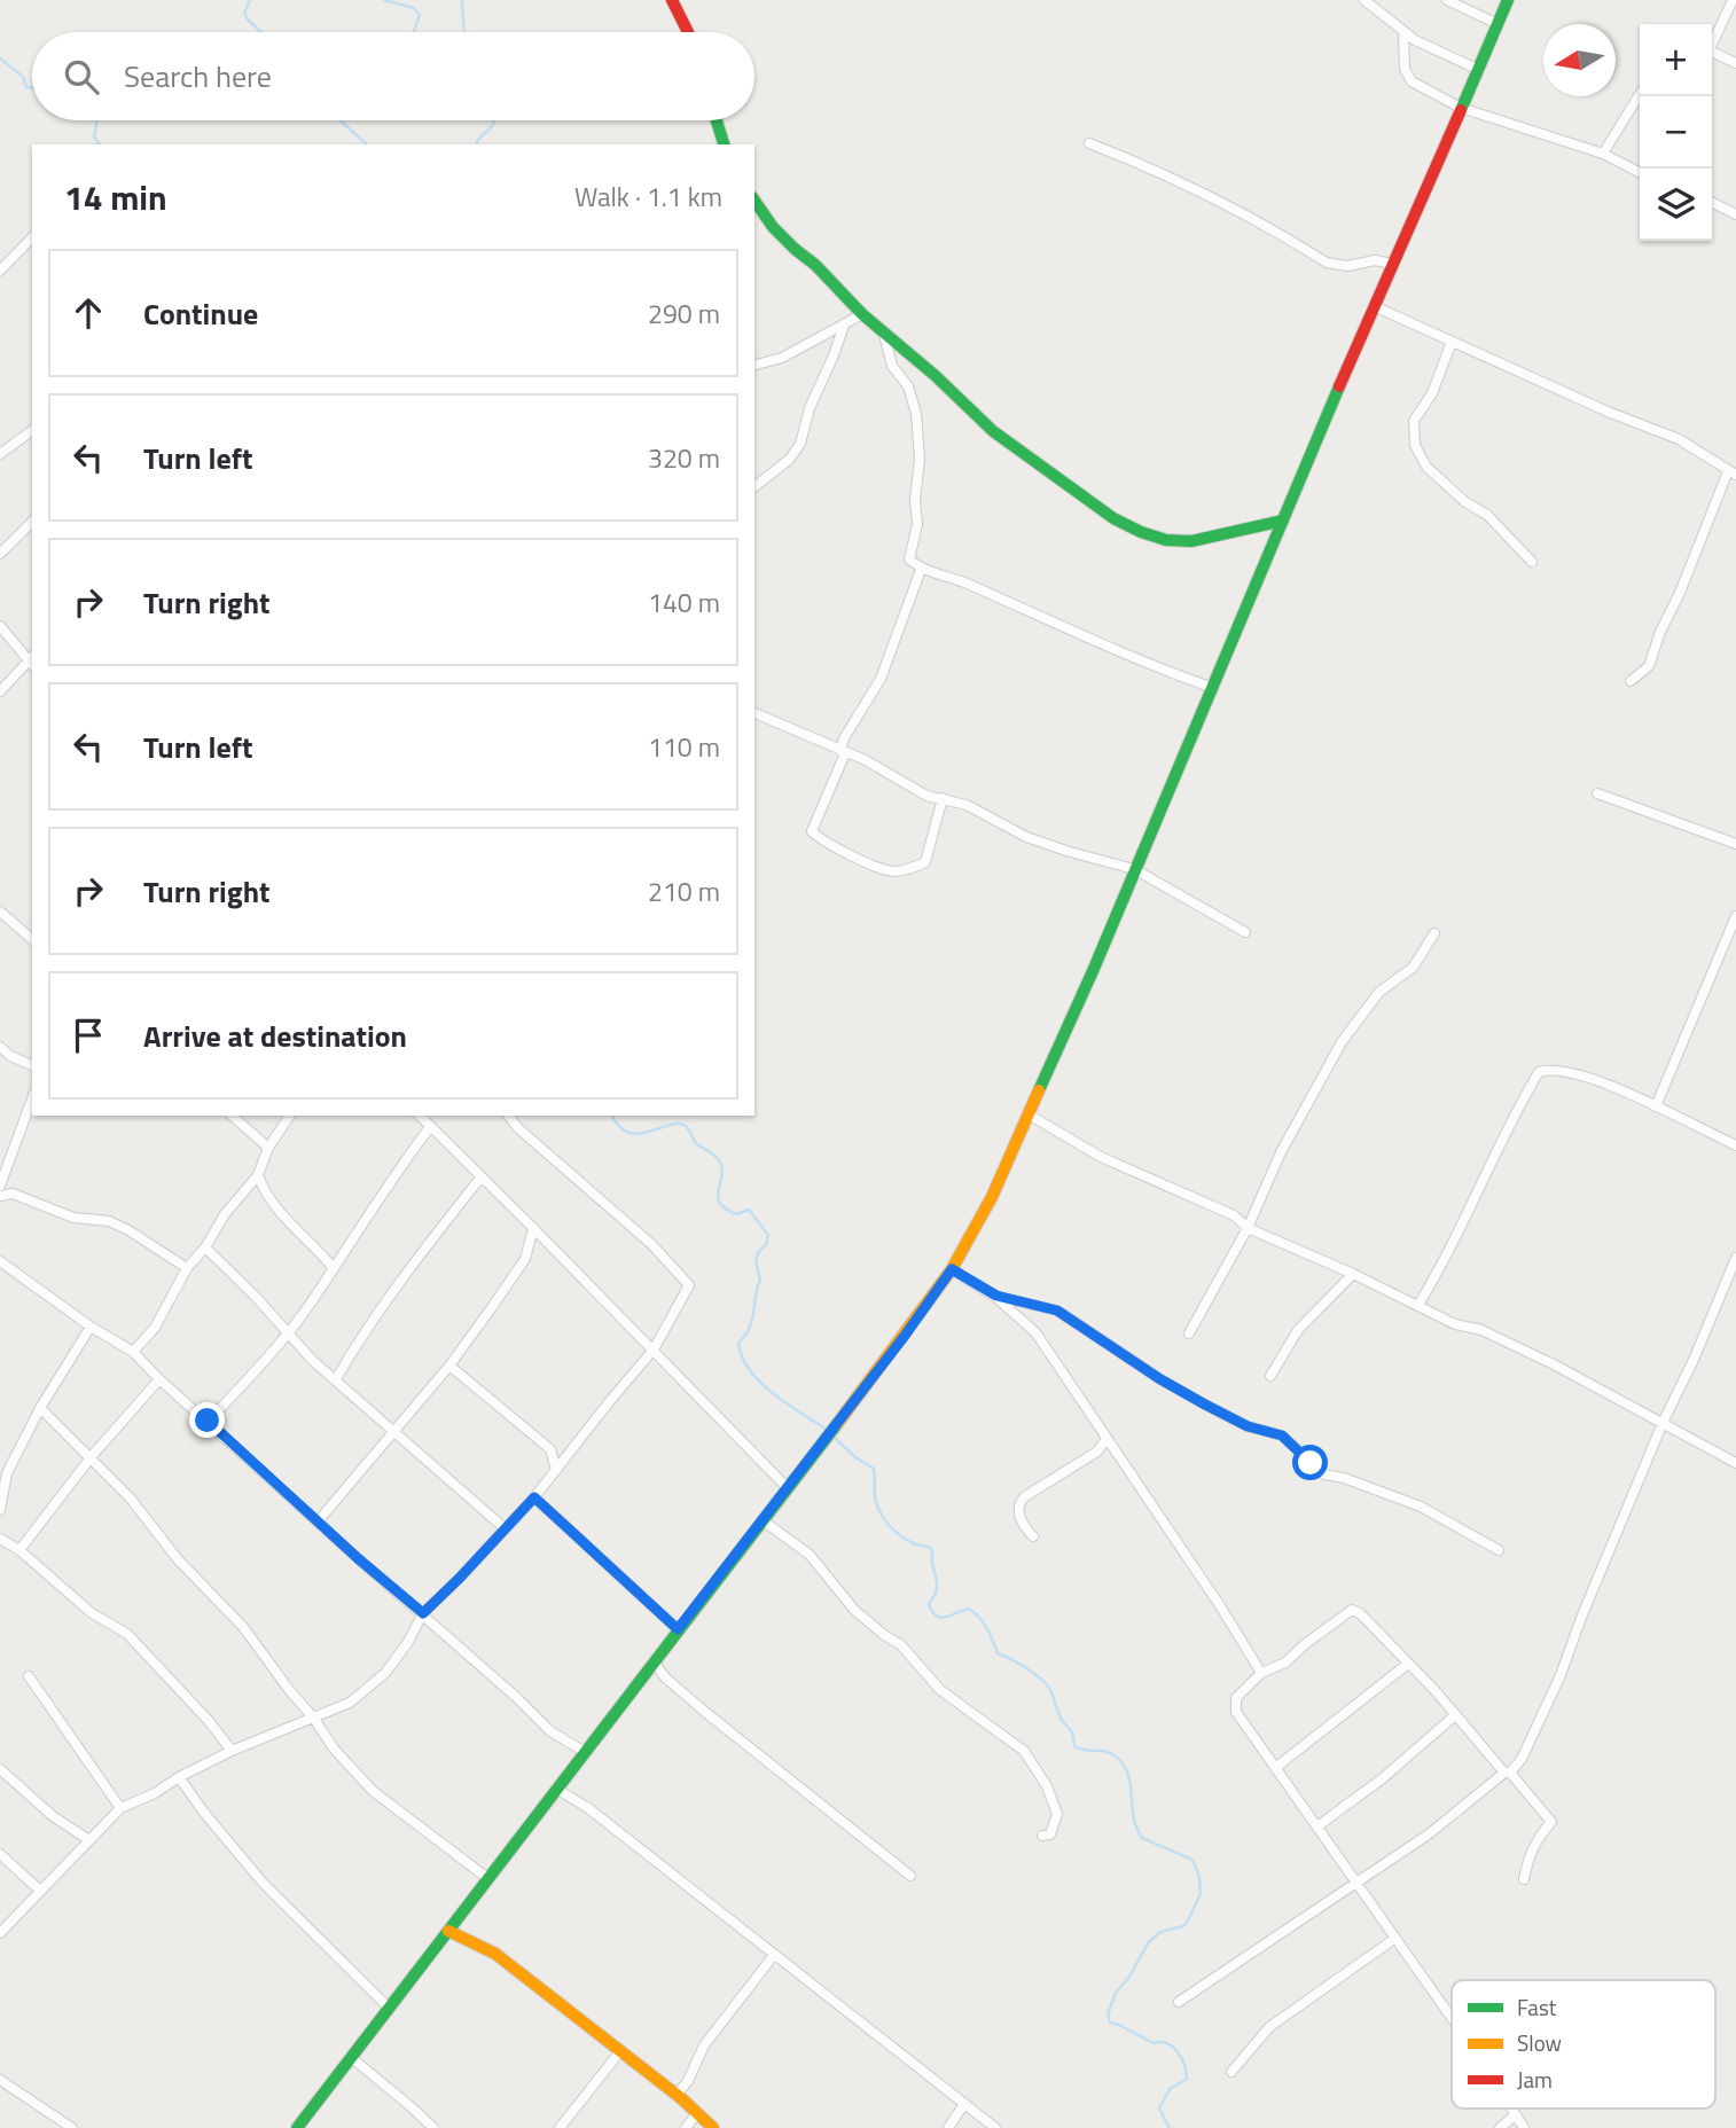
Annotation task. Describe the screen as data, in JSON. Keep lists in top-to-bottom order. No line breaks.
{"legend":["Fast","Slow","Jam"],"north":"left","page":{"map_buttons":["+","−"],"search":"Search here","heading":["14 min","Walk · 1.1 km"],"list":[["Continue","290 m"],["Turn left","320 m"],["Turn right","140 m"],["Turn left","110 m"],["Turn right","210 m"],"Arrive at destination"]}}
